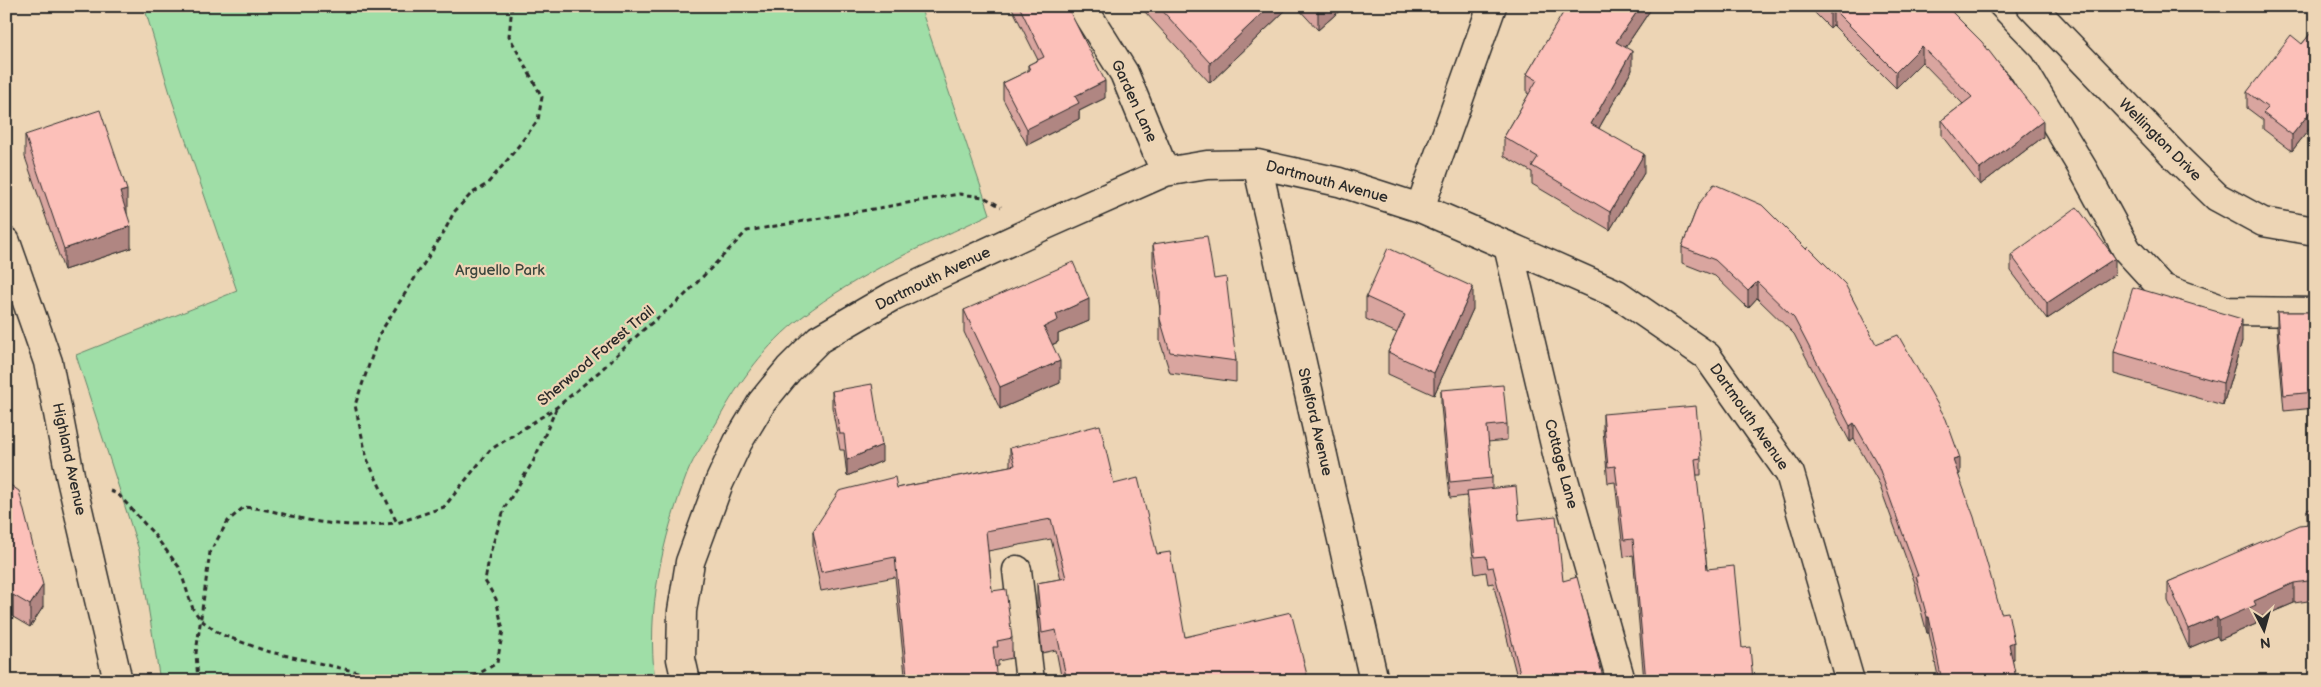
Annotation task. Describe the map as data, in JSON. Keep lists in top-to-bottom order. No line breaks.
{"streets":{"street":["Garden Lane","Wellington Drive","Dartmouth Avenue","Shelford Avenue","Highland Avenue","Cottage Lane"],"path":["Sherwood Forest Trail"]},"crossings":[["Garden Lane","Dartmouth Avenue"],["Dartmouth Avenue","Shelford Avenue"],["Dartmouth Avenue","Cottage Lane"]],"parks":["Arguello Park"],"north":"bottom"}
